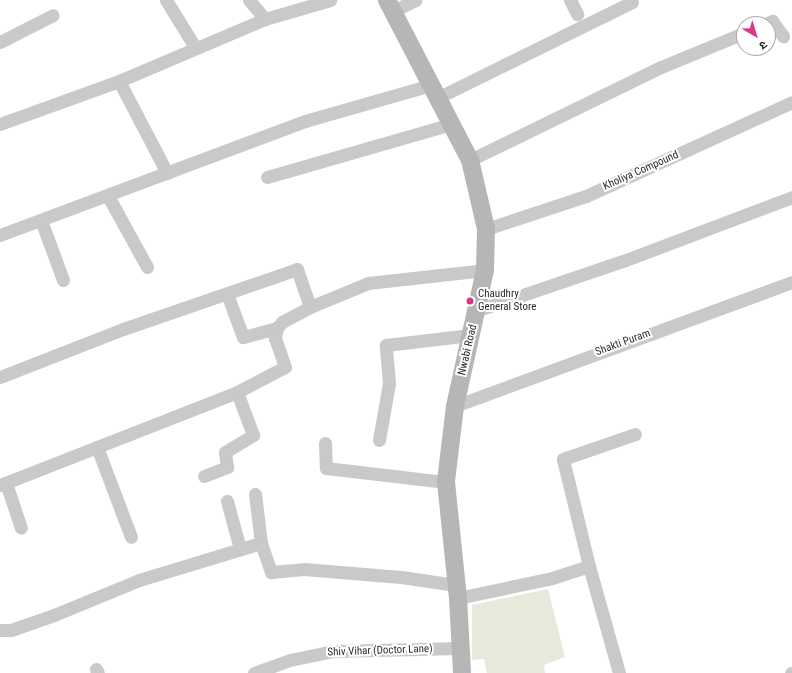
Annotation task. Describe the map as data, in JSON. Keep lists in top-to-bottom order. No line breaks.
{"streets":{"street":["Kholiya Compound","Shakti Puram","Nwabi Road","Shiv Vihar (Doctor Lane)"]},"crossings":[["Kholiya Compound","Nwabi Road"],["Shakti Puram","Nwabi Road"],["Nwabi Road","Shiv Vihar (Doctor Lane)"]],"places":["Chaudhry General Store"],"north":"bottom right"}
